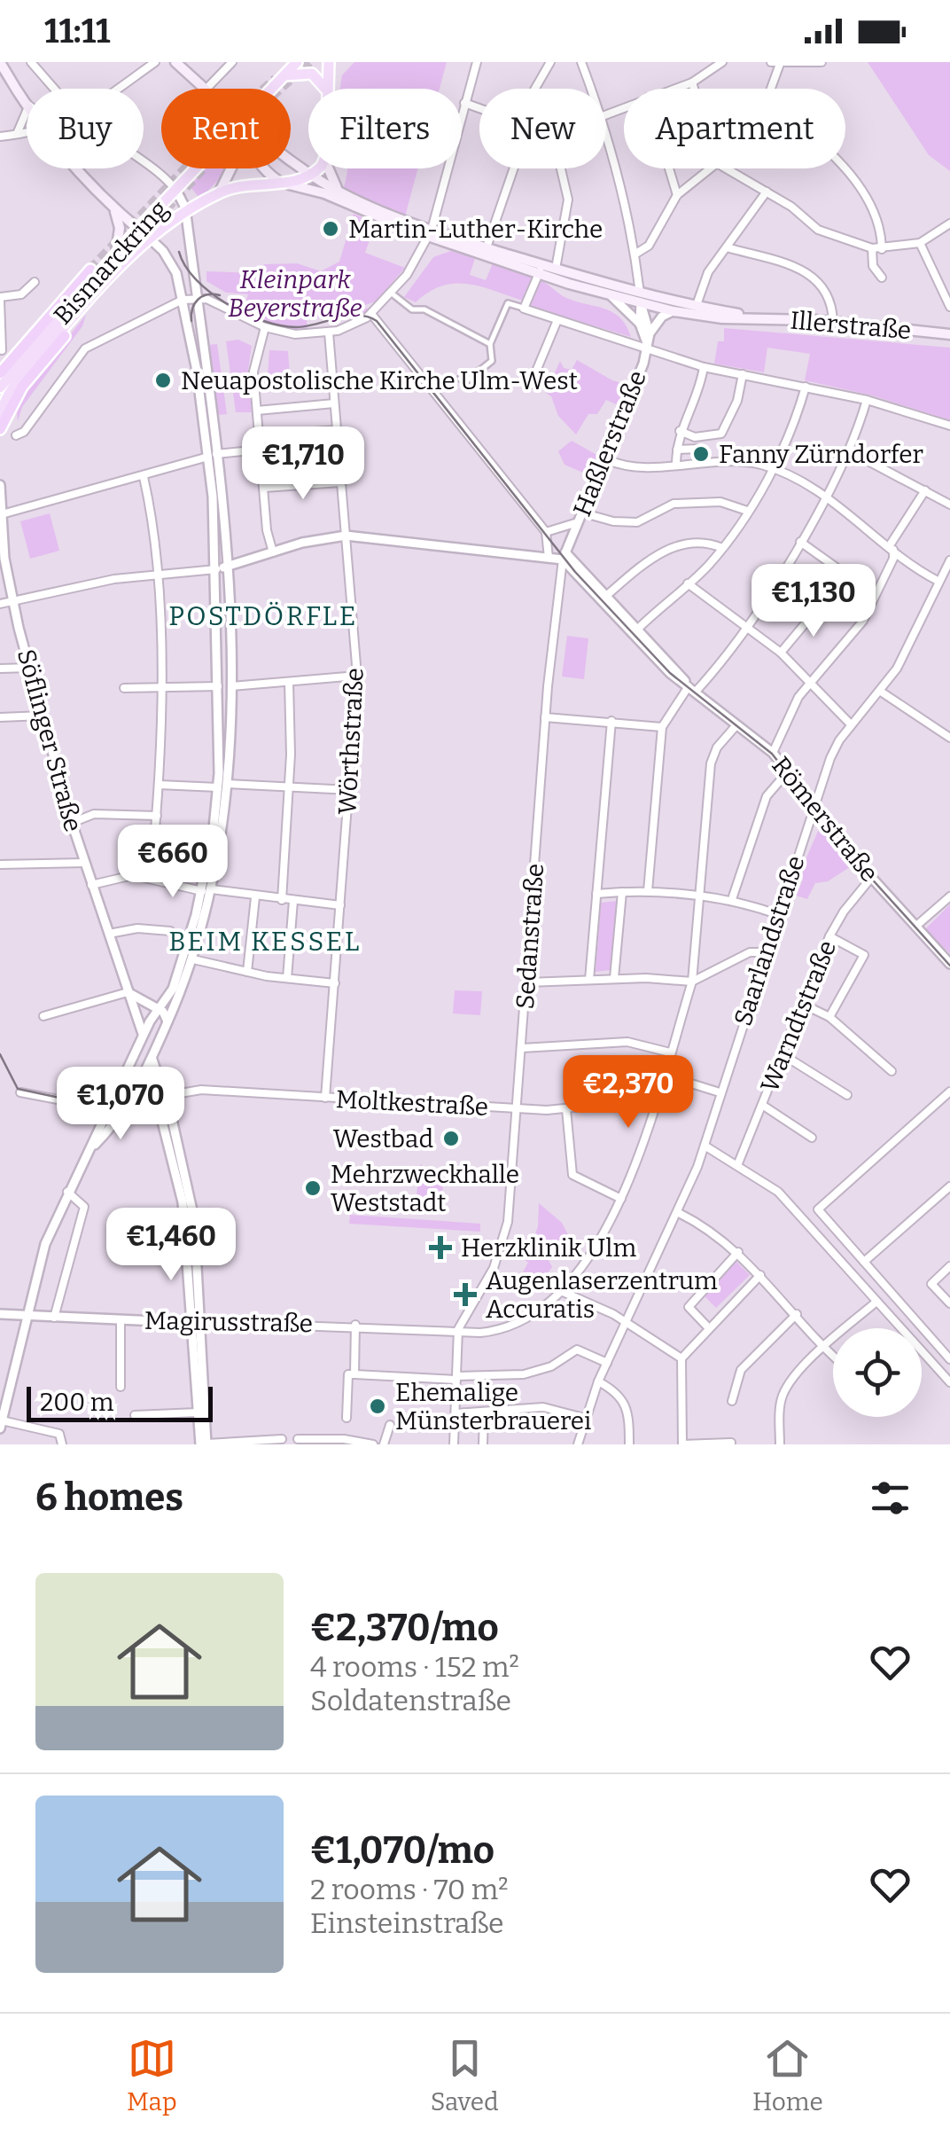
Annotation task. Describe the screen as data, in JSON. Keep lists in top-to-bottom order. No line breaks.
{"streets":{"main road":["Bismarckring","Illerstraße"],"street":["Haßlerstraße","Söflinger Straße","Wörthstraße","Römerstraße","Sedanstraße","Saarlandstraße","Warndtstraße","Moltkestraße","Magirusstraße"]},"crossings":[["Illerstraße","Haßlerstraße"],["Haßlerstraße","Sedanstraße"],["Wörthstraße","Moltkestraße"],["Römerstraße","Saarlandstraße"],["Römerstraße","Warndtstraße"],["Römerstraße","Magirusstraße"],["Sedanstraße","Moltkestraße"],["Sedanstraße","Magirusstraße"],["Moltkestraße","Magirusstraße"]],"districts":["POSTDÖRFLE","BEIM KESSEL"],"parks":["Kleinpark Beyerstraße"],"places":{"other":["Martin-Luther-Kirche","Neuapostolische Kirche Ulm-West","Fanny Zürndorfer","Westbad","Mehrzweckhalle Weststadt","Ehemalige Münsterbrauerei"],"health":["Herzklinik Ulm","Augenlaserzentrum Accuratis"]},"scale_bar":"200 m","page":{"status":"11:11","chip":["Buy","Rent","Filters","New","Apartment"],"price":["€1,710","€1,130","€660","€2,370","€1,070","€1,460"],"scale":"200 m","heading":"6 homes","list":[{"name":"€2,370/mo","note":"4 rooms · 152 m² · Soldatenstraße"},{"name":"€1,070/mo","note":"2 rooms · 70 m² · Einsteinstraße"}],"tabs":["Map","Saved","Home"]}}
